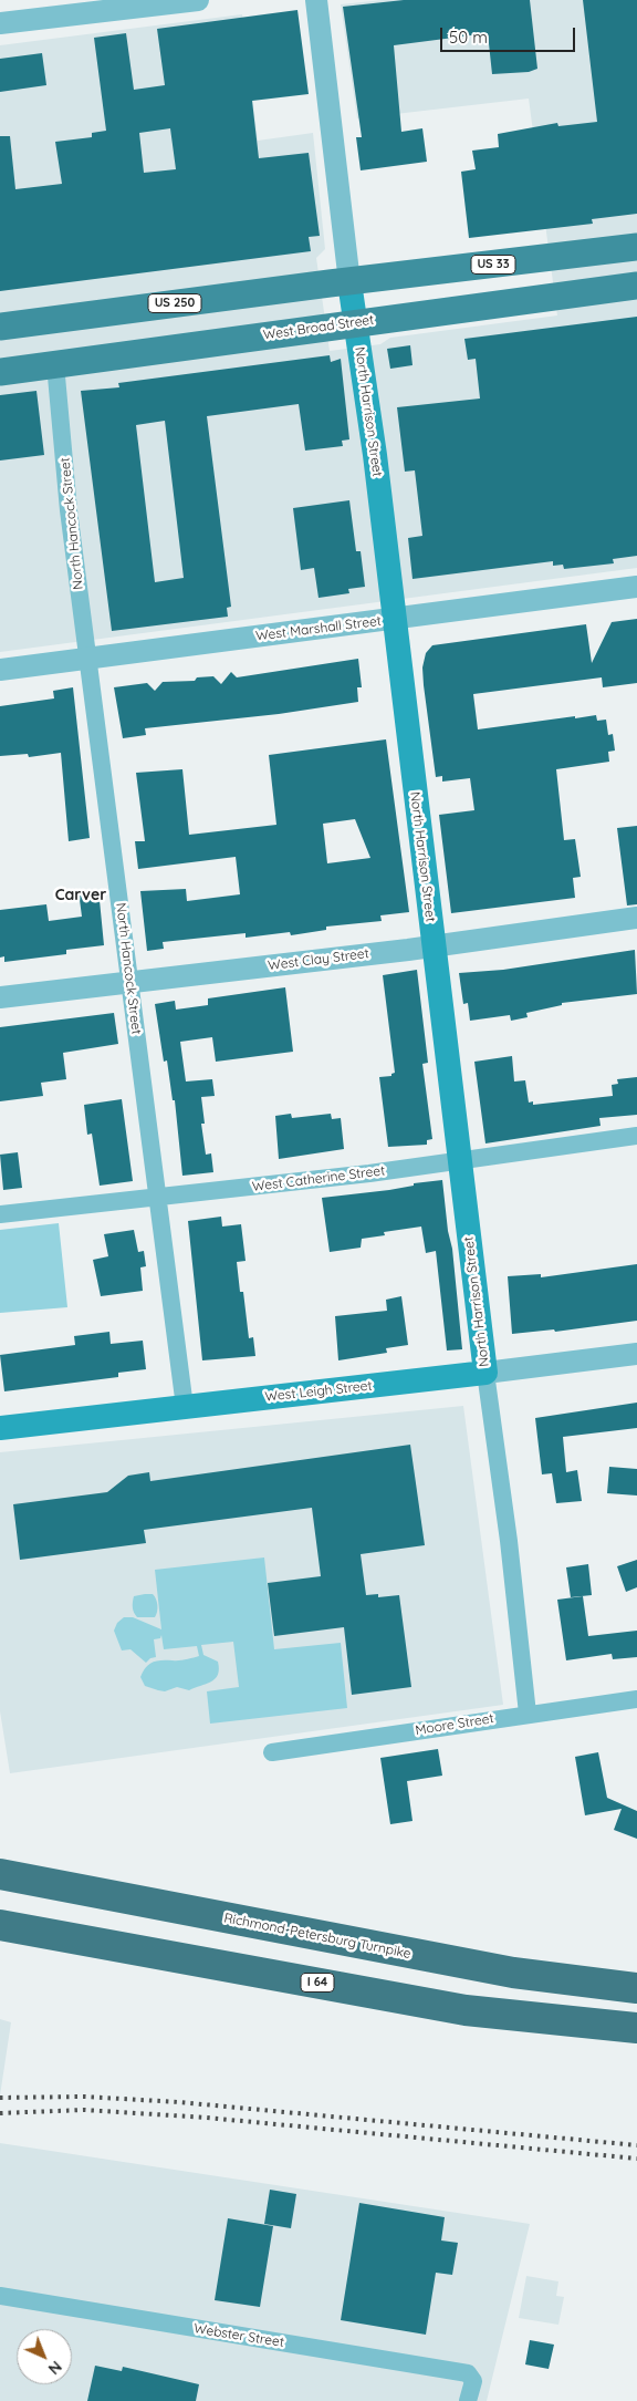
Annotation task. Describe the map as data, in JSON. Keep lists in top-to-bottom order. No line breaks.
{"streets":{"highway":["Richmond-Petersburg Turnpike","I 64"],"main road":["US 33","US 250","West Broad Street","North Harrison Street","West Leigh Street"],"street":["North Hancock Street","West Marshall Street","West Clay Street","West Catherine Street","Moore Street","Webster Street"]},"crossings":[["US 33","US 250"],["US 33","North Harrison Street"],["US 250","North Harrison Street"],["West Broad Street","North Harrison Street"],["West Broad Street","North Hancock Street"],["North Harrison Street","West Marshall Street"],["North Harrison Street","West Clay Street"],["North Harrison Street","West Catherine Street"],["North Harrison Street","West Leigh Street"],["North Harrison Street","Moore Street"],["North Hancock Street","West Marshall Street"],["North Hancock Street","West Clay Street"],["North Hancock Street","West Catherine Street"],["North Hancock Street","West Leigh Street"]],"districts":["Carver"],"scale_bar":"50 m","north":"bottom right"}
